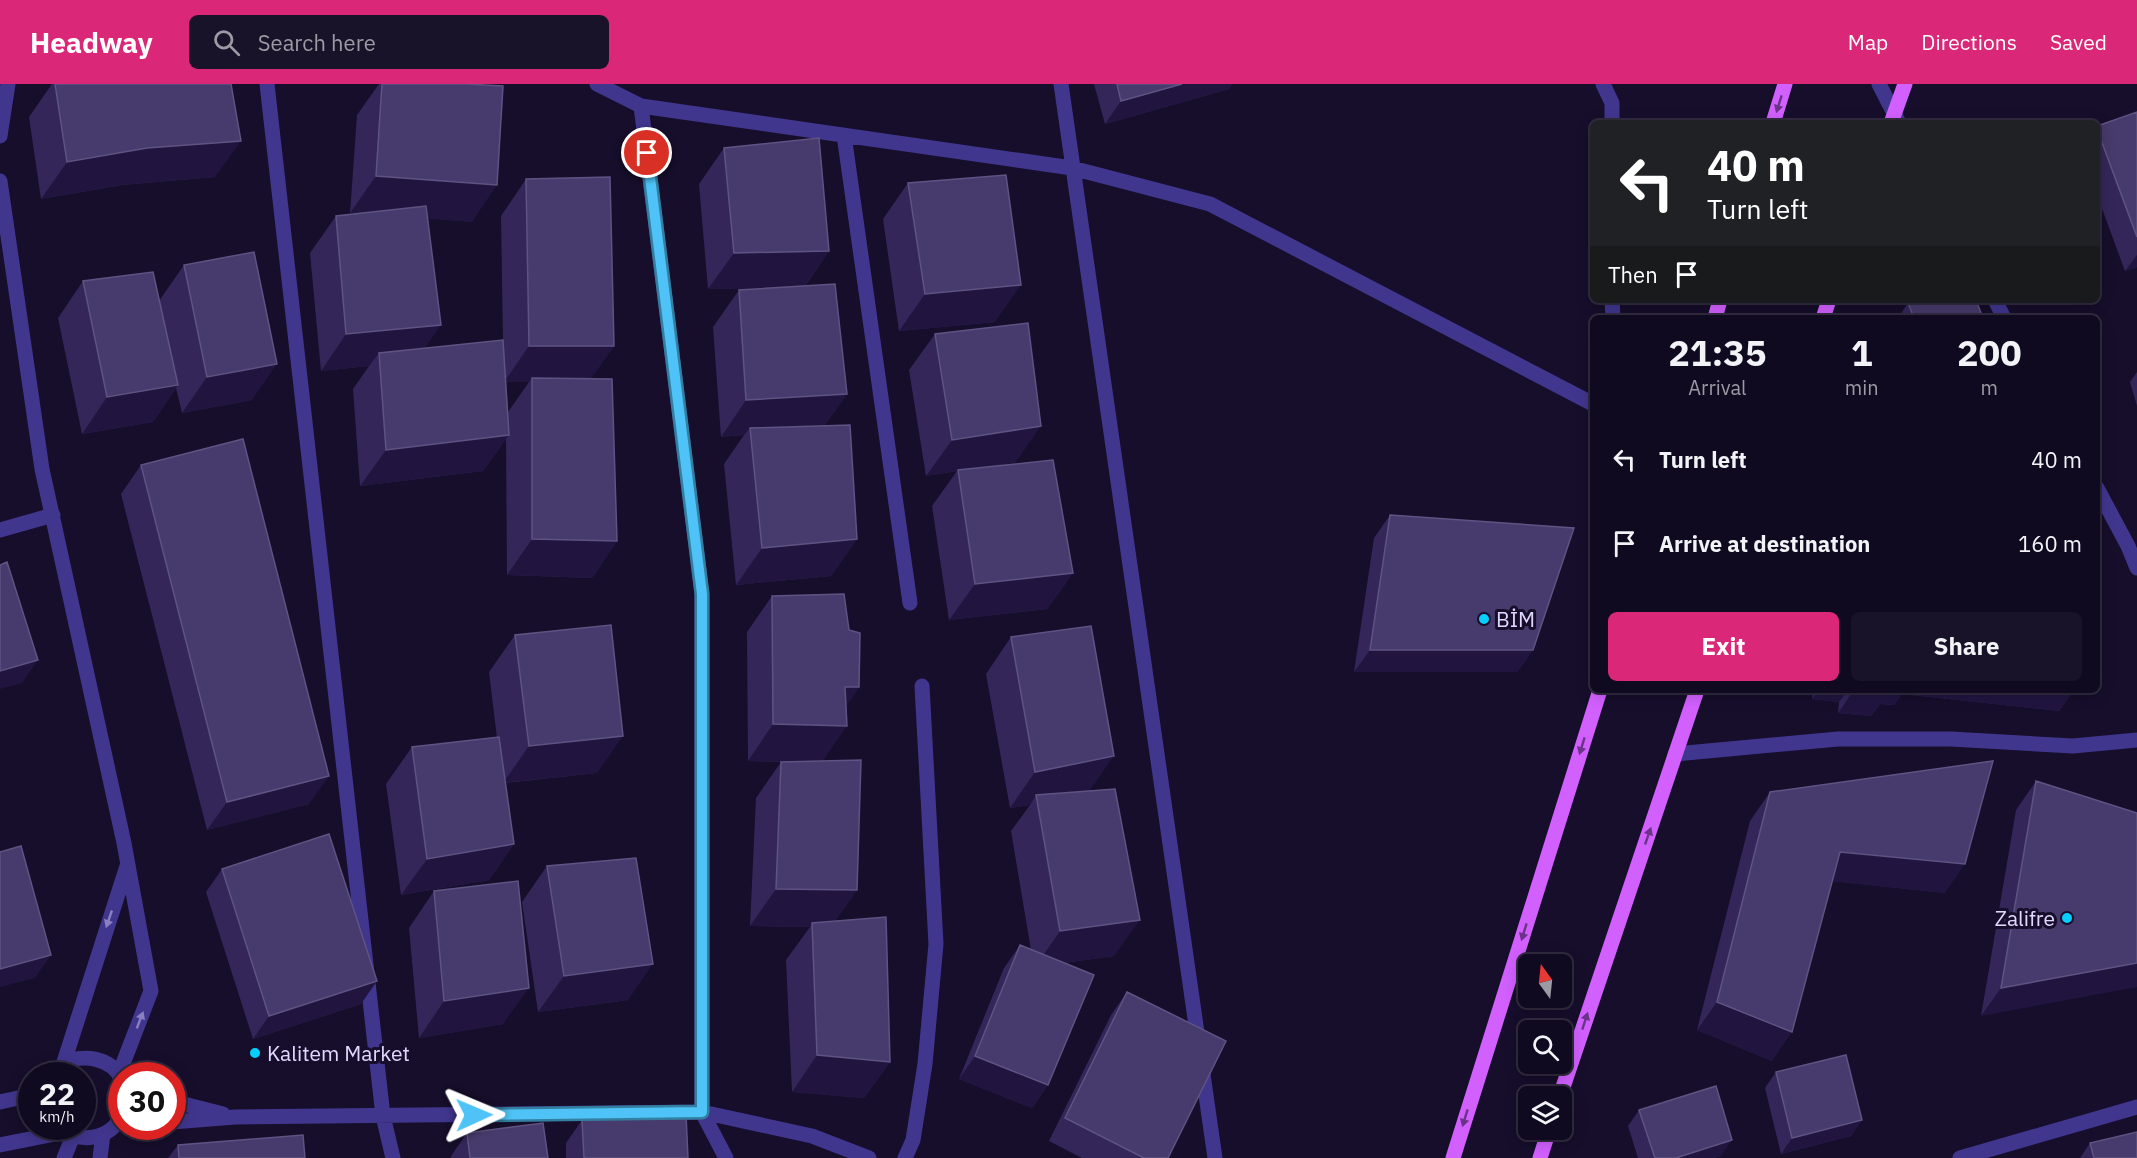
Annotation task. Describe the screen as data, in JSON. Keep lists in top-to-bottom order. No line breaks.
{"places":["BİM","Zalifre","Kalitem Market"],"north":"top","page":{"header":"Headway","search":"Search here","nav":["Map","Directions","Saved"],"turn":["40 m","Turn left"],"then":"Then","eta":["21:35","Arrival","1","min","200","m"],"list":[{"name":"Turn left","value":"40 m"},{"name":"Arrive at destination","value":"160 m"}],"buttons":["Exit","Share"],"speed":"22 km/h","limit":"30"}}
